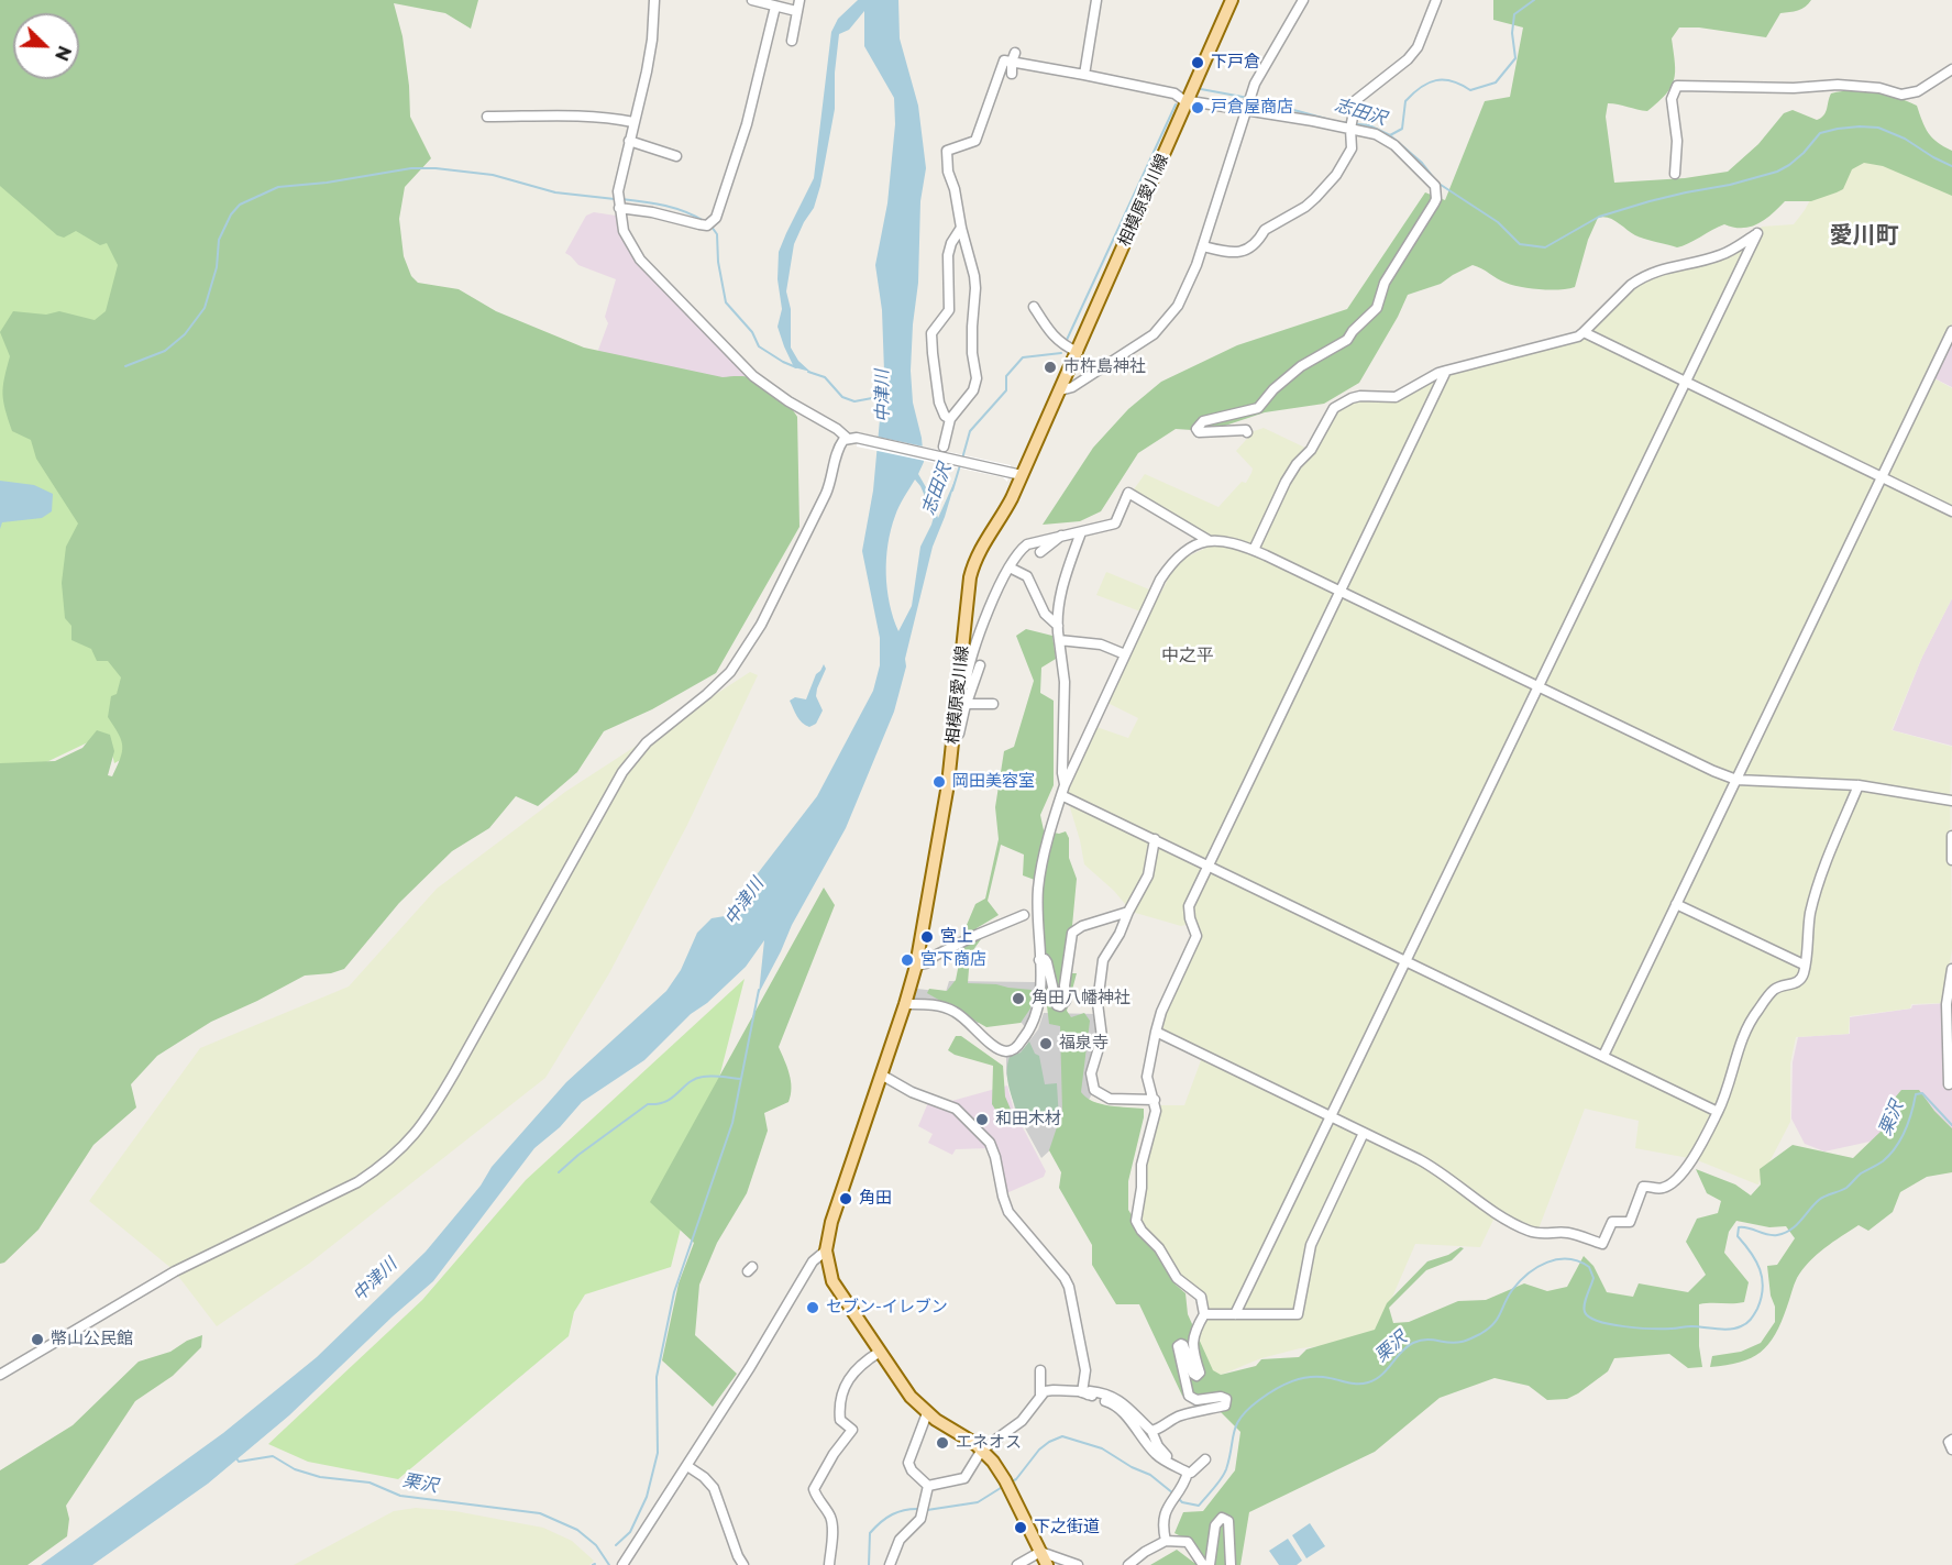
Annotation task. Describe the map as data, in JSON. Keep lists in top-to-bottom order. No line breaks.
{"streets":{"main road":["相模原愛川線"]},"districts":["愛川町","中之平"],"water":["志田沢","中津川","栗沢"],"places":["下戸倉","戸倉屋商店","市杵島神社","岡田美容室","宮上","宮下商店","角田八幡神社","福泉寺","和田木材","角田","セブン-イレブン","幣山公民館","エネオス","下之街道"],"north":"bottom right"}
